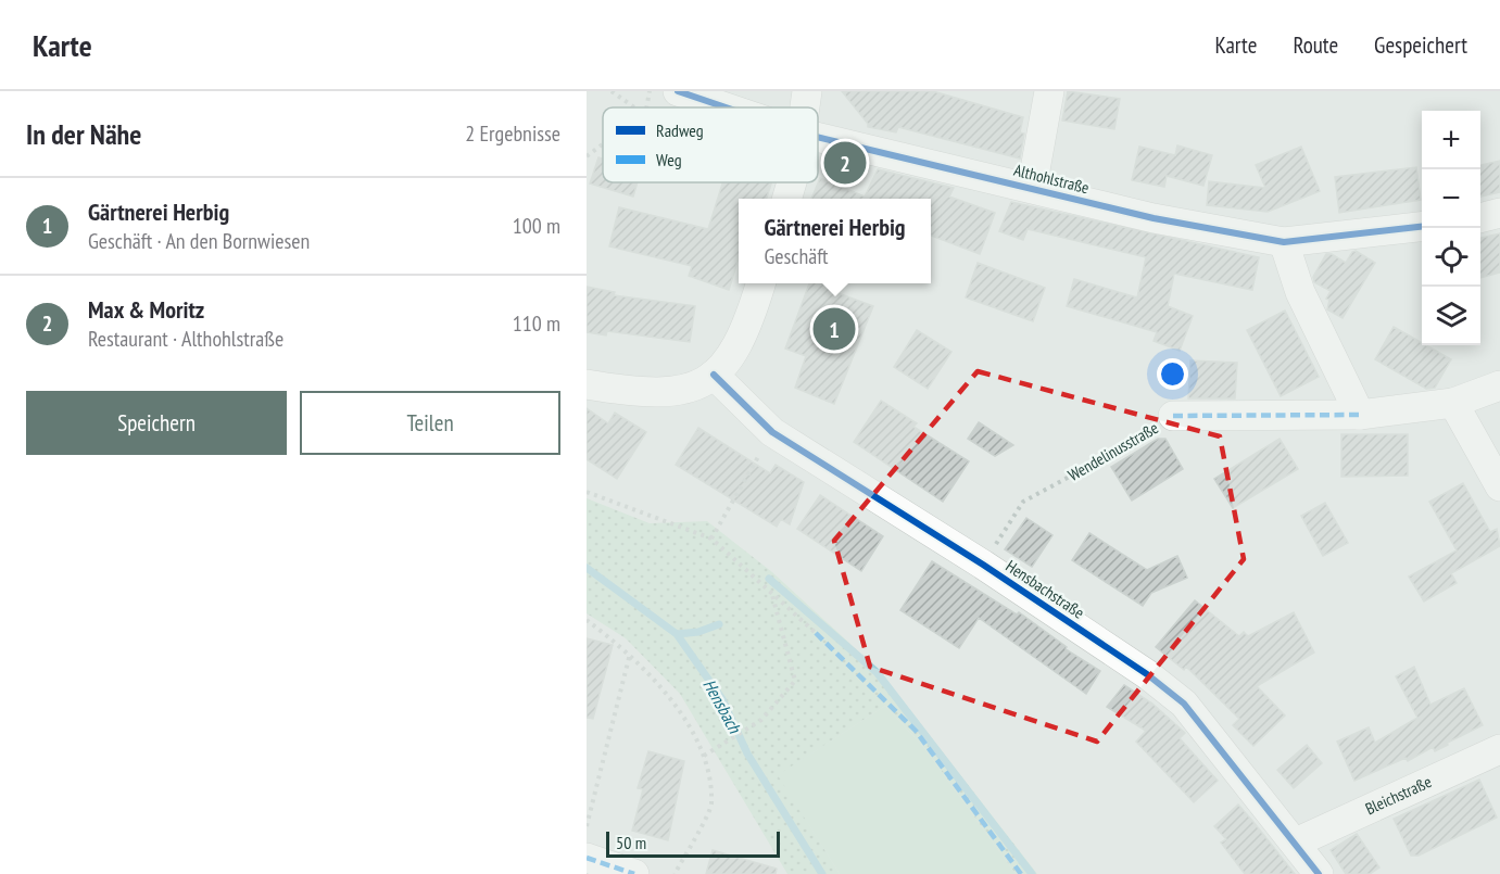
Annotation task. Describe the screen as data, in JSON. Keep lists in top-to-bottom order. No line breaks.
{"streets":{"street":["Althohlstraße","Wendelinusstraße","Hensbachstraße","Bleichstraße"]},"crossings":[["Wendelinusstraße","Hensbachstraße"],["Hensbachstraße","Bleichstraße"]],"water":["Hensbach"],"legend":["Radweg","Weg"],"scale_bar":"50 m","page":{"header":"Karte","nav":["Karte","Route","Gespeichert"],"heading":["In der Nähe","2 Ergebnisse"],"map_buttons":["+","−"],"pins":["2","1"],"list":[{"mark":"1","name":"Gärtnerei Herbig","note":"Geschäft · An den Bornwiesen","value":"100 m"},{"mark":"2","name":"Max & Moritz","note":"Restaurant · Althohlstraße","value":"110 m"}],"popup":["Gärtnerei Herbig","Geschäft"],"buttons":["Speichern","Teilen"],"scale":"50 m"}}
